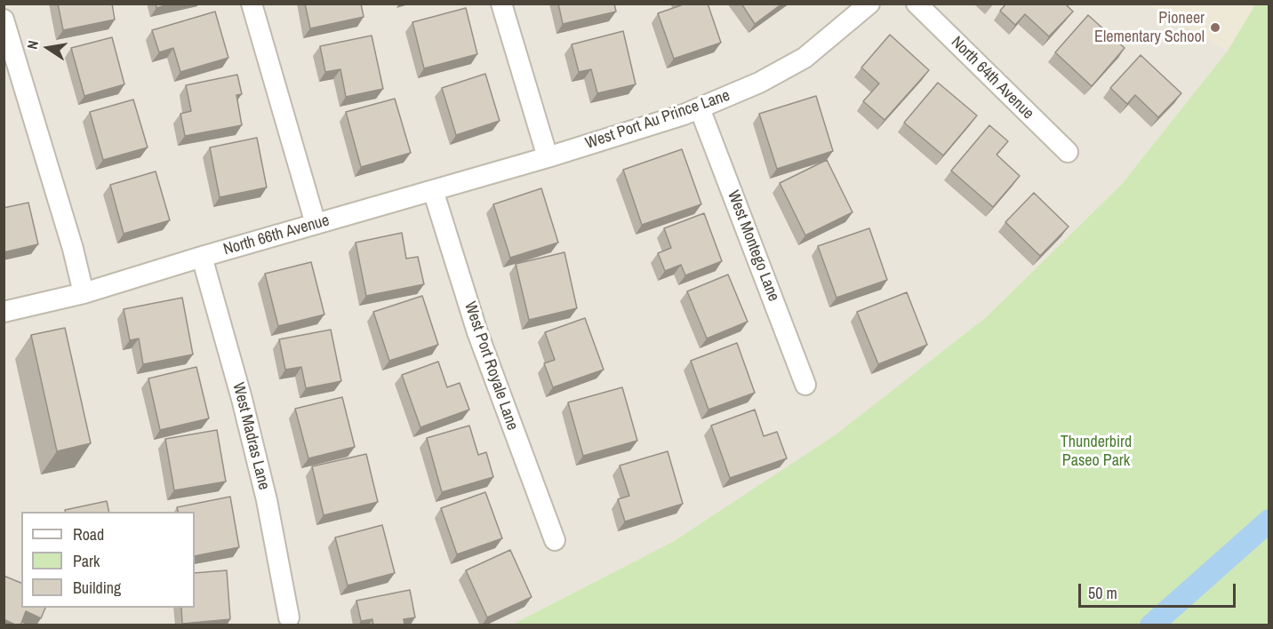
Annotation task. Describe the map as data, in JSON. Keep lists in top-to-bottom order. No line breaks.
{"streets":{"street":["North 64th Avenue","West Port Au Prince Lane","North 66th Avenue","West Montego Lane","West Port Royale Lane","West Madras Lane"]},"crossings":[["West Port Au Prince Lane","North 66th Avenue"],["West Port Au Prince Lane","West Montego Lane"],["North 66th Avenue","West Port Royale Lane"],["North 66th Avenue","West Madras Lane"]],"parks":["Thunderbird Paseo Park"],"places":["Pioneer Elementary School"],"legend":["Road","Park","Building"],"scale_bar":"50 m","north":"left"}
